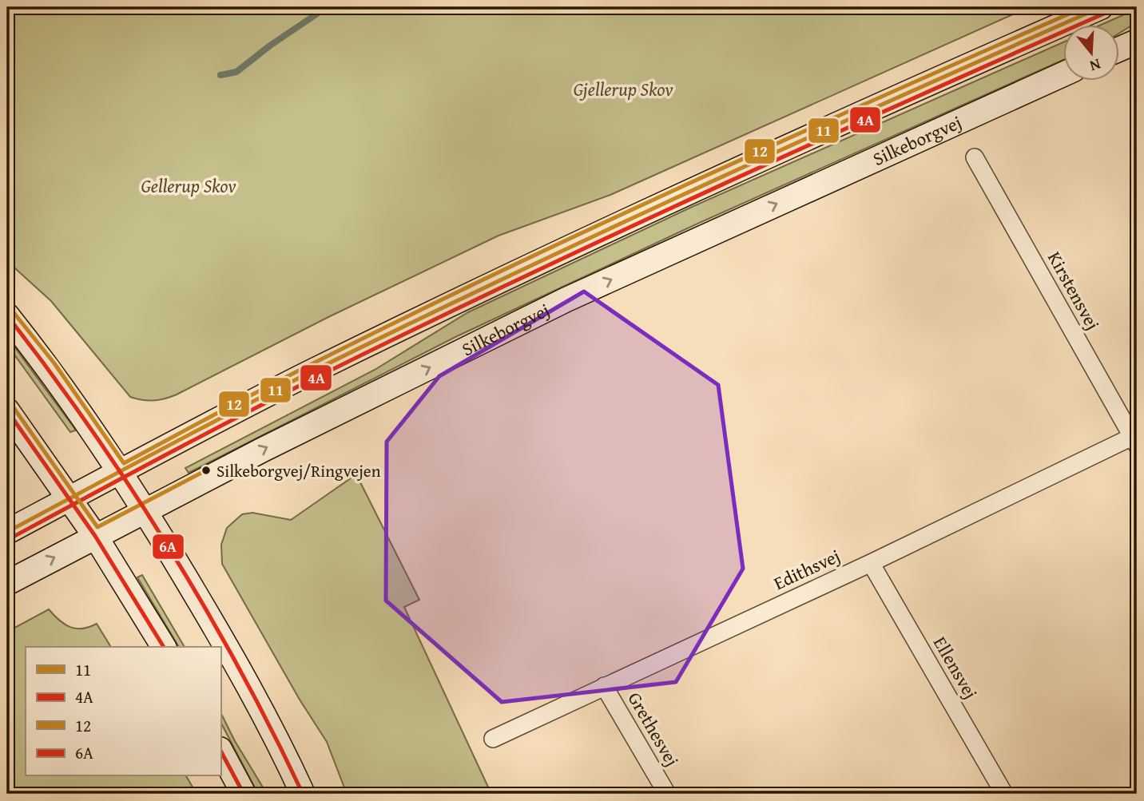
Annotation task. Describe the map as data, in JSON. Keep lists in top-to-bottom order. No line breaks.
{"streets":{"main road":["Silkeborgvej"],"street":["Kirstensvej","Edithsvej","Ellensvej","Grethesvej"]},"crossings":[["Kirstensvej","Edithsvej"],["Edithsvej","Ellensvej"],["Edithsvej","Grethesvej"]],"parks":["Gjellerup Skov","Gellerup Skov"],"places":["Silkeborgvej/Ringvejen"],"lines":["transit line 11","transit line 12","transit line 4A","transit line 6A"],"legend":["11","4A","12","6A"],"north":"bottom"}
